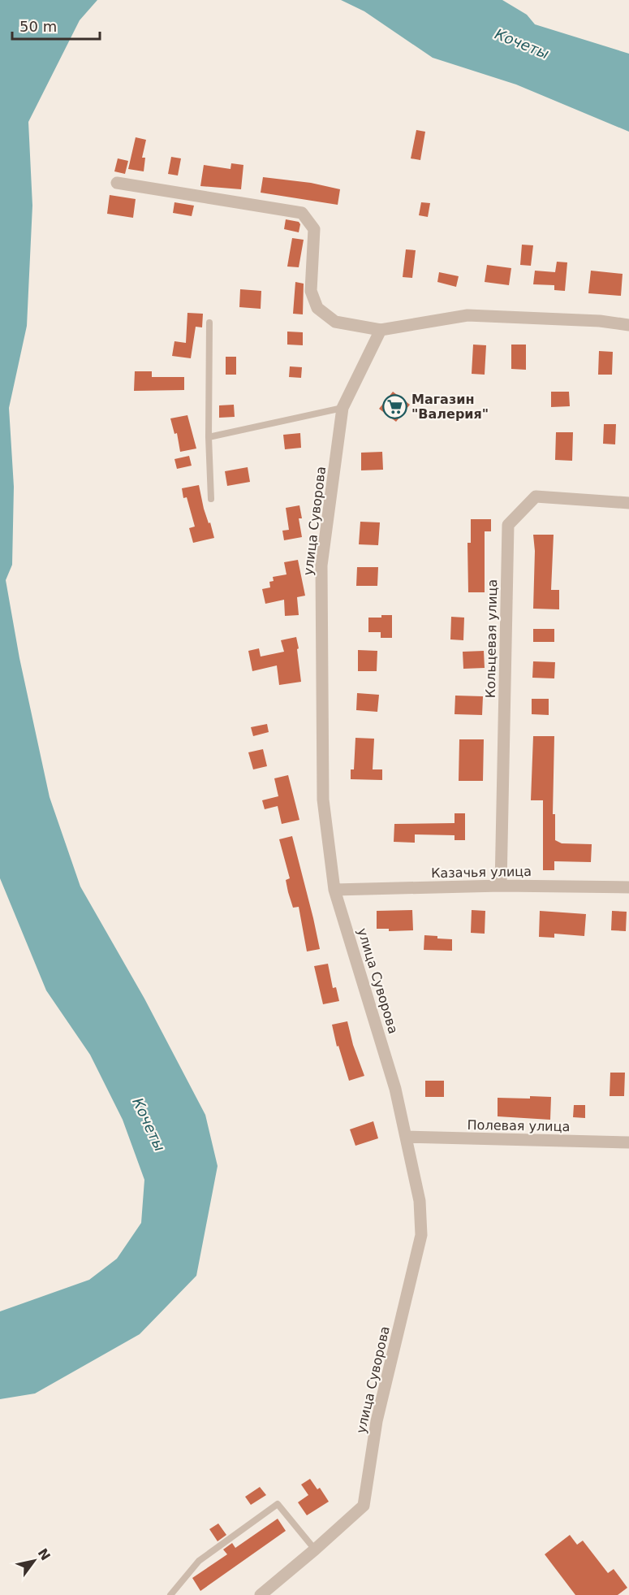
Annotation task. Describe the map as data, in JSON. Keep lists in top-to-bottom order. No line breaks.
{"streets":{"street":["улица Суворова","Кольцевая улица","Казачья улица","Полевая улица"]},"crossings":[["улица Суворова","Казачья улица"],["улица Суворова","Полевая улица"],["Кольцевая улица","Казачья улица"]],"water":["Кочеты"],"places":{"supermarket":["Магазин \"Валерия\""]},"scale_bar":"50 m","north":"top right"}
